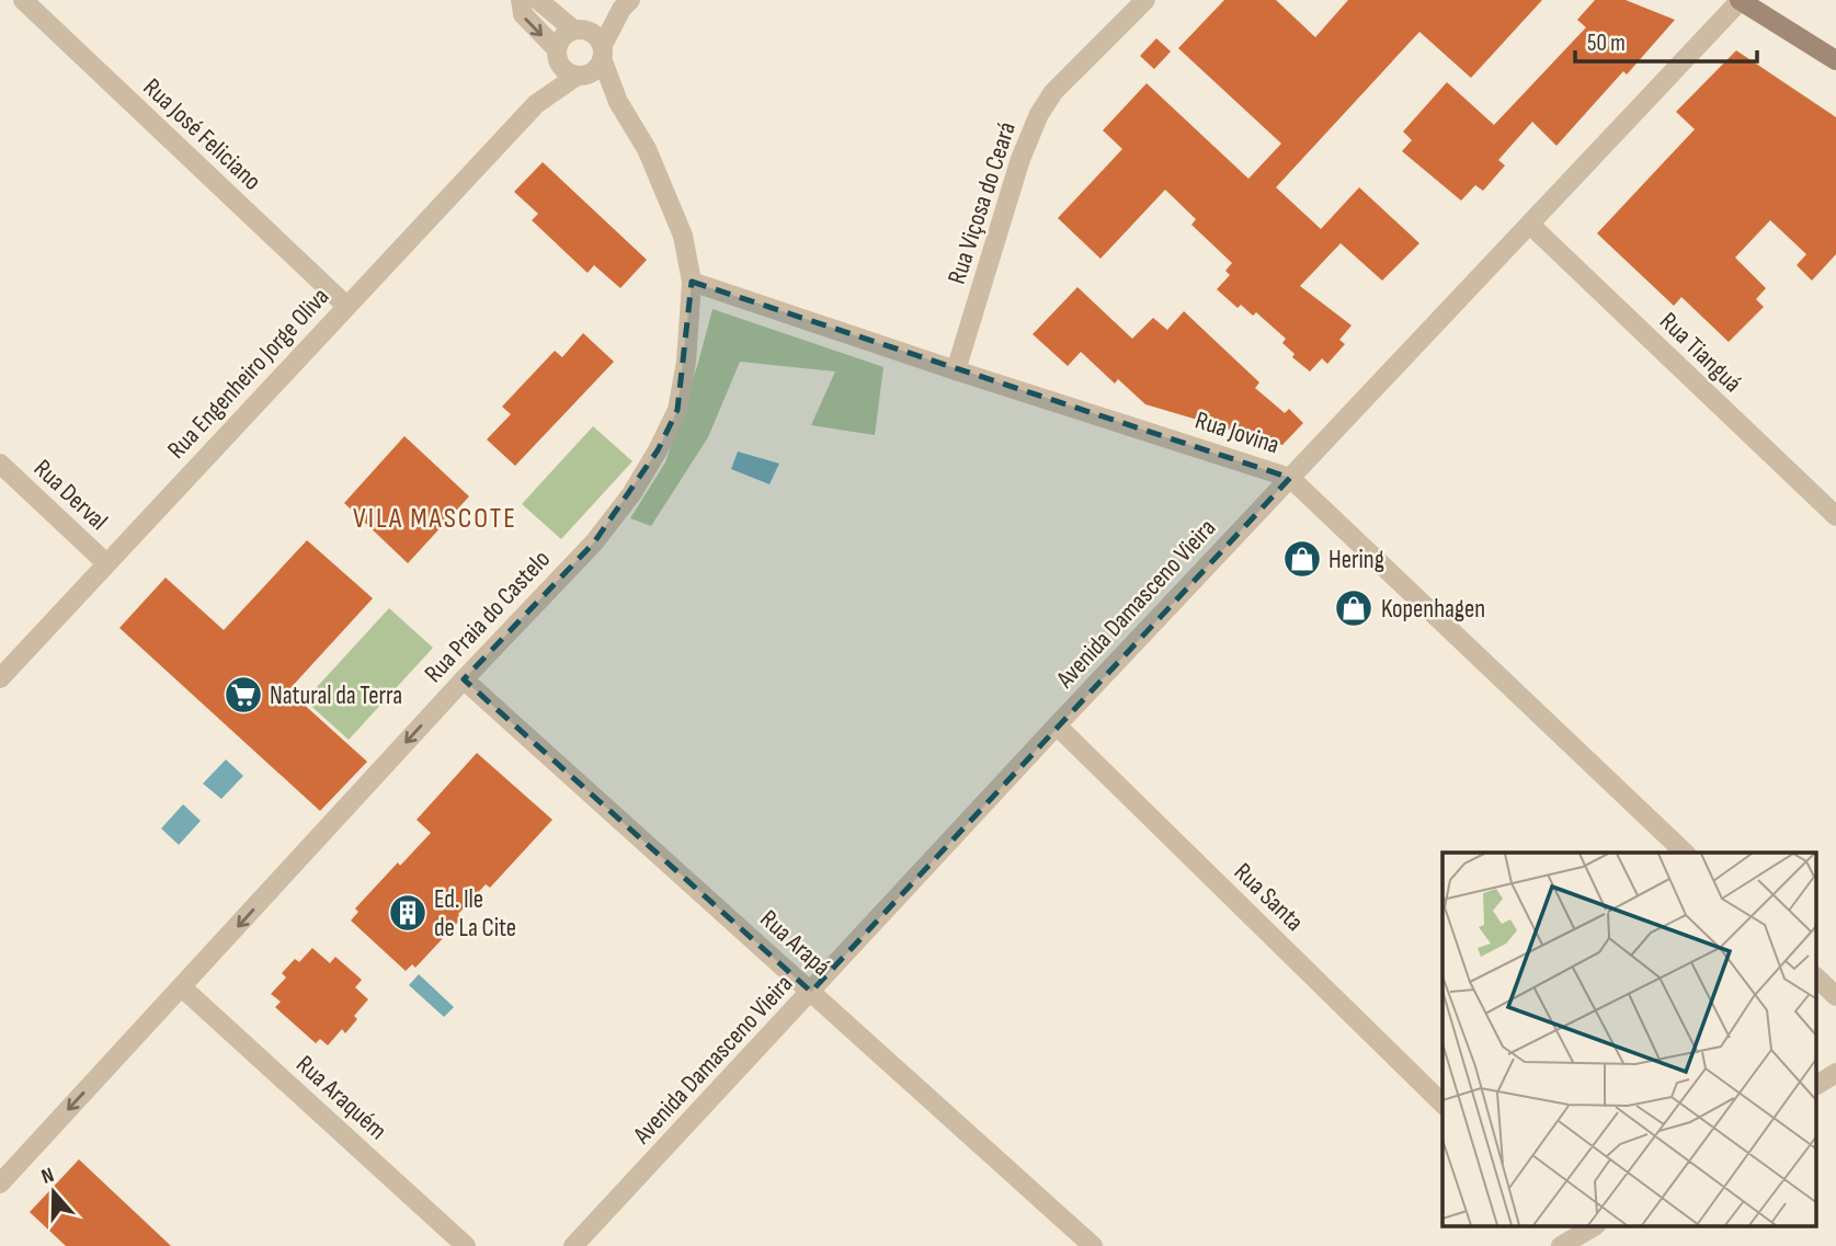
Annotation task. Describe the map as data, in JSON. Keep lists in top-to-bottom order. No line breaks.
{"streets":{"street":["Rua José Feliciano","Rua Viçosa do Ceará","Rua Tianguá","Rua Engenheiro Jorge Oliva","Rua Jovina","Rua Derval","Avenida Damasceno Vieira","Rua Praia do Castelo","Rua Santa","Rua Arapá","Rua Araquém"]},"crossings":[["Rua José Feliciano","Rua Engenheiro Jorge Oliva"],["Rua Viçosa do Ceará","Rua Jovina"],["Rua Tianguá","Avenida Damasceno Vieira"],["Rua Engenheiro Jorge Oliva","Rua Derval"],["Rua Engenheiro Jorge Oliva","Rua Praia do Castelo"],["Rua Jovina","Avenida Damasceno Vieira"],["Rua Jovina","Rua Praia do Castelo"],["Avenida Damasceno Vieira","Rua Santa"],["Avenida Damasceno Vieira","Rua Arapá"],["Rua Praia do Castelo","Rua Arapá"],["Rua Praia do Castelo","Rua Araquém"]],"one_way":["Rua Praia do Castelo"],"districts":["VILA MASCOTE"],"places":{"shop":["Hering","Kopenhagen"],"supermarket":["Natural da Terra"],"building":["Ed. Ile de La Cite"]},"scale_bar":"50 m","north":"top"}
